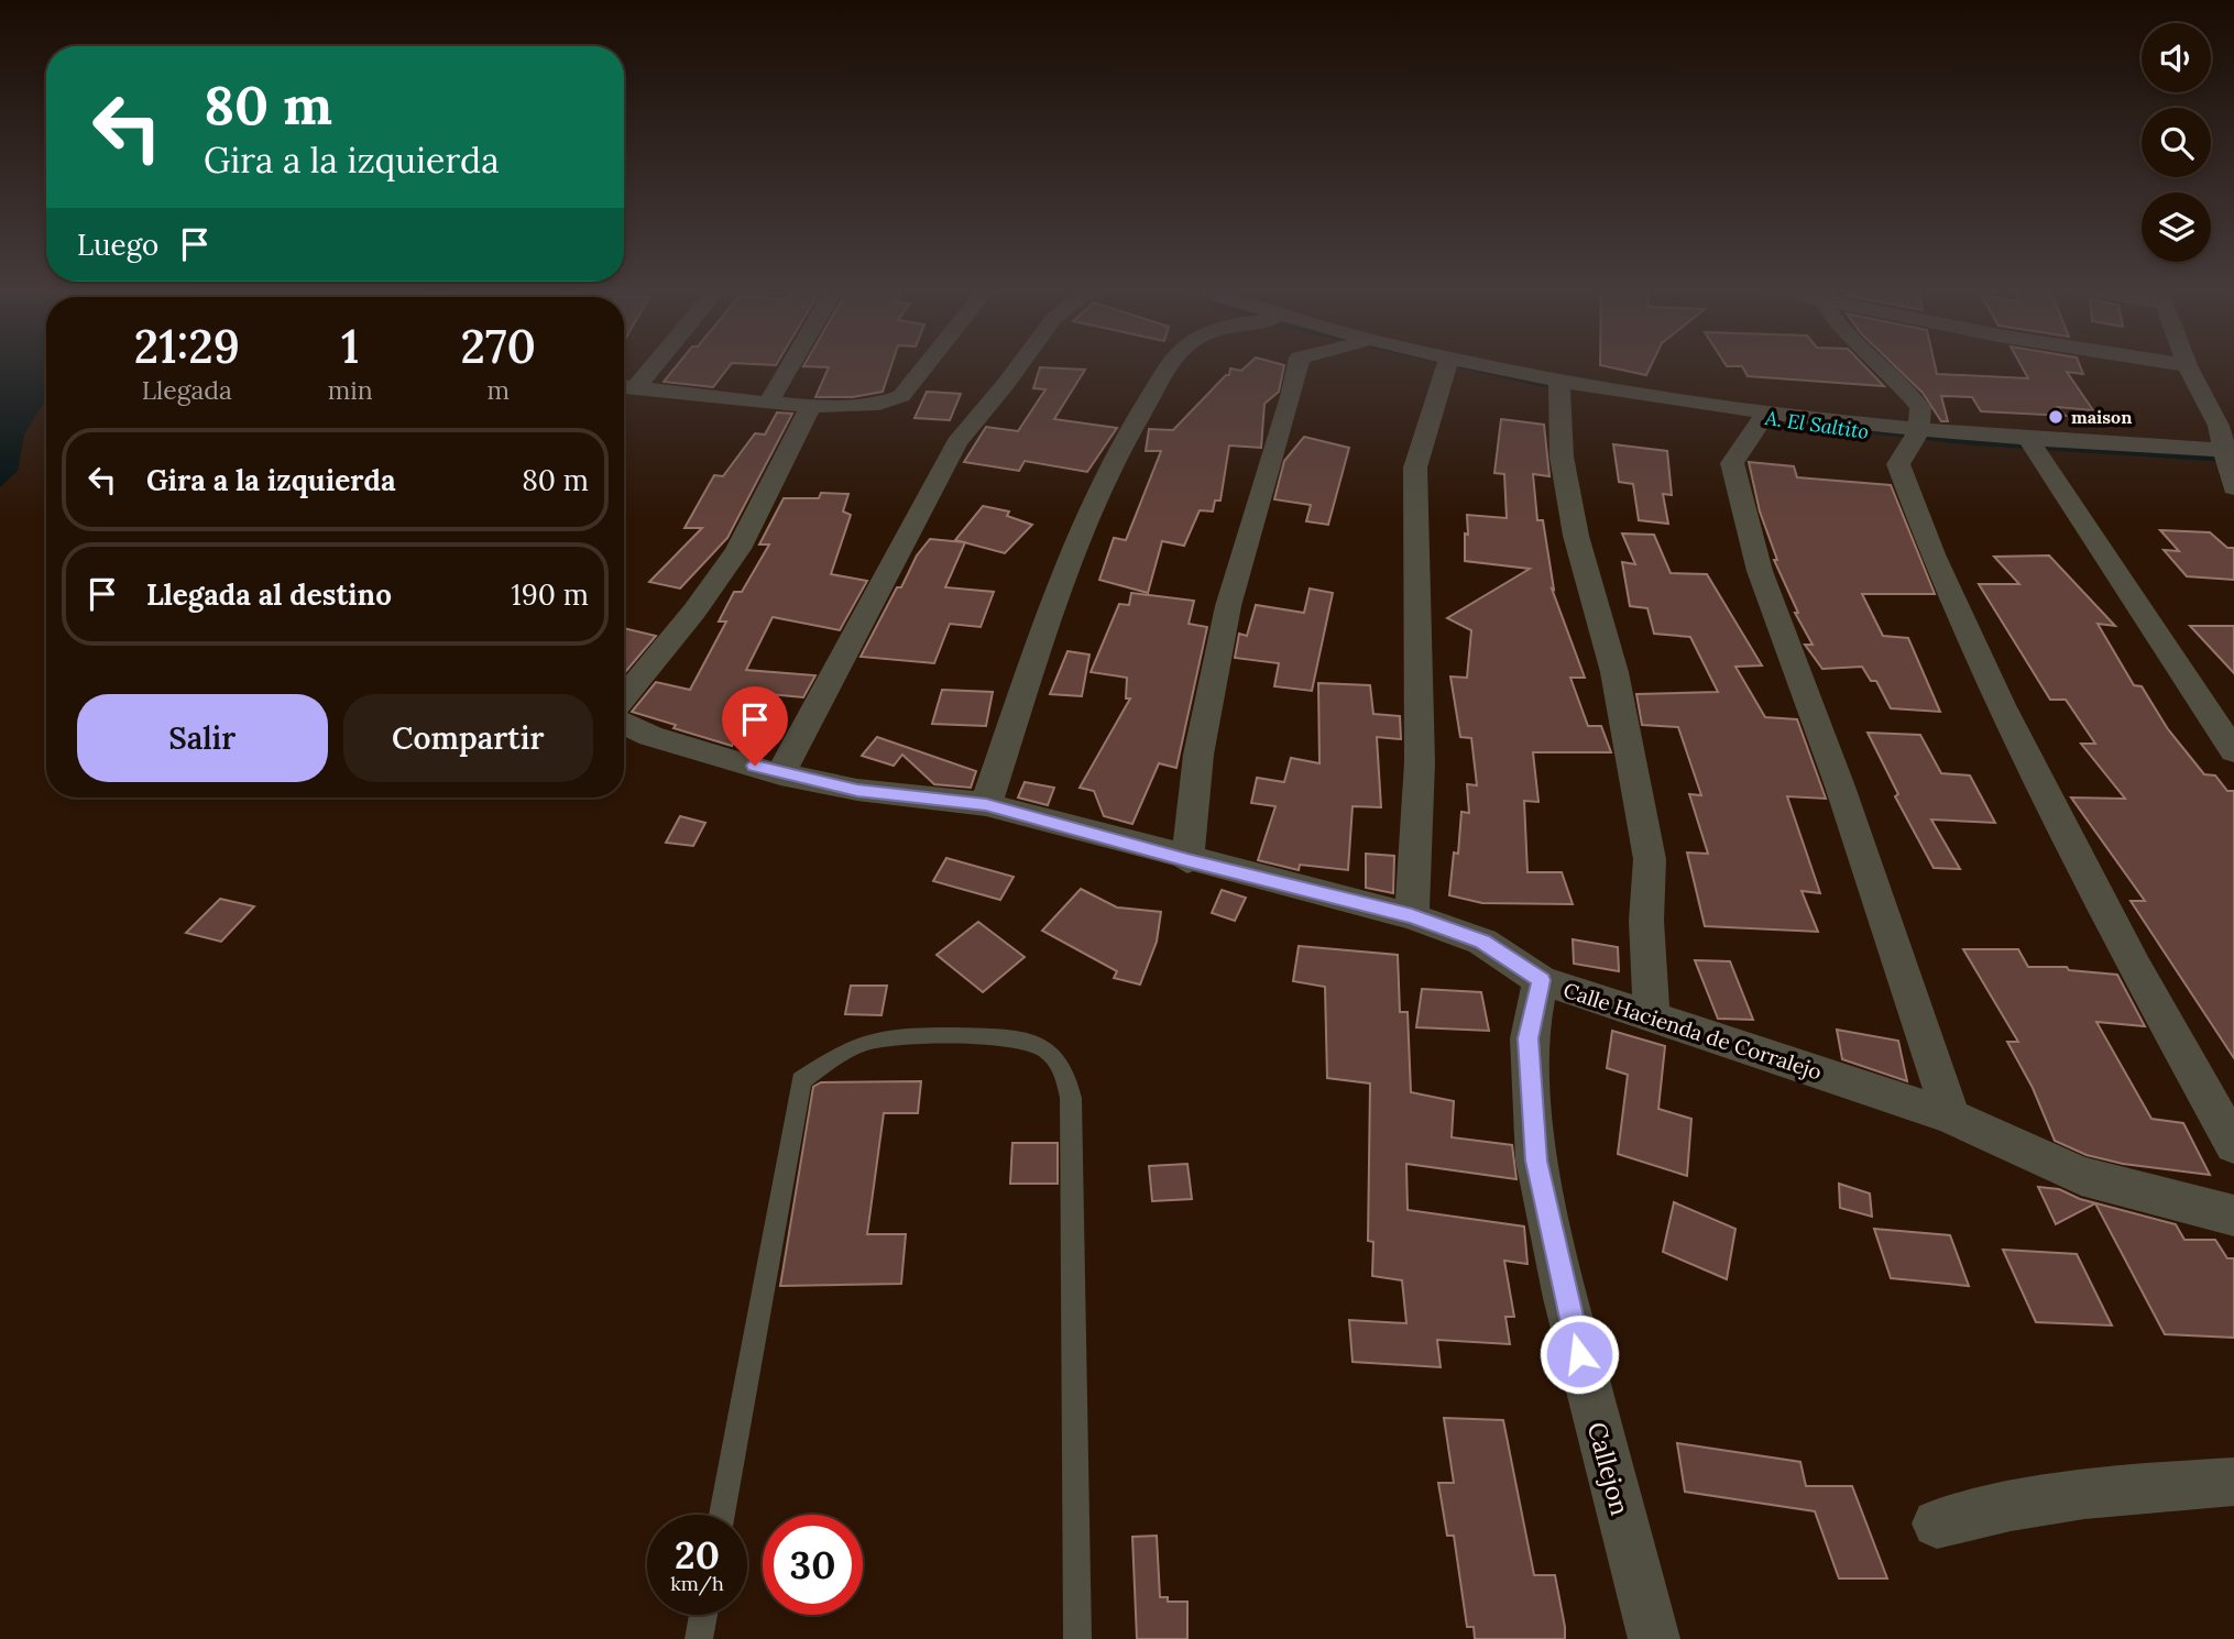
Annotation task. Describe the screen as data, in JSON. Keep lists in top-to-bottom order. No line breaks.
{"streets":{"street":["Calle Hacienda de Corralejo","Callejon"]},"crossings":[["Calle Hacienda de Corralejo","Callejon"]],"water":["A. El Saltito"],"places":["maison"],"page":{"turn":["80 m","Gira a la izquierda"],"then":"Luego","eta":["21:29","Llegada","1","min","270","m"],"list":[{"name":"Gira a la izquierda","value":"80 m"},{"name":"Llegada al destino","value":"190 m"}],"buttons":["Salir","Compartir"],"speed":"20 km/h","limit":"30"}}
